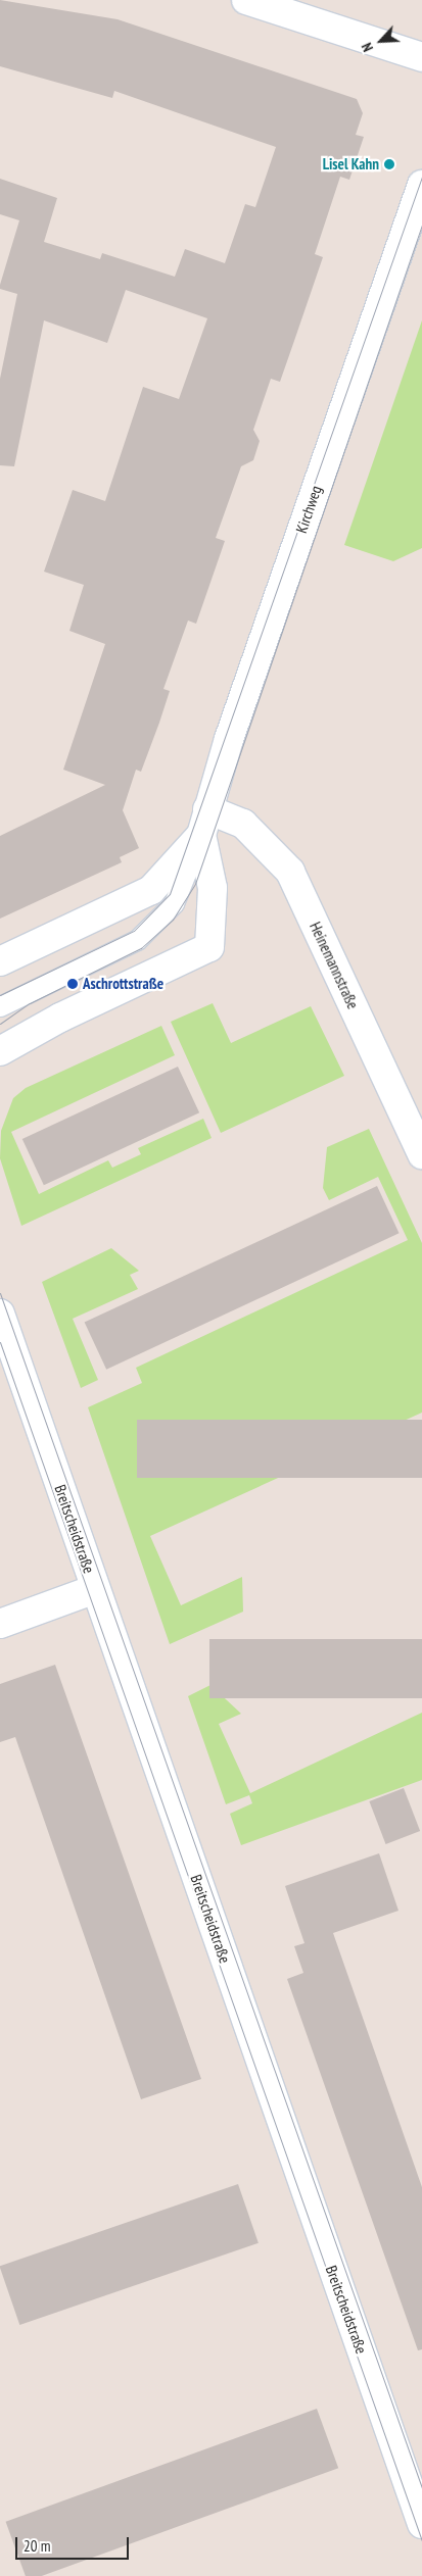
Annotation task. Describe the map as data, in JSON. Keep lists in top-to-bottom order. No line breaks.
{"streets":{"street":["Kirchweg","Heinemannstraße","Breitscheidstraße"]},"crossings":[["Kirchweg","Heinemannstraße"]],"places":["Lisel Kahn","Aschrottstraße"],"scale_bar":"20 m","north":"bottom left"}
